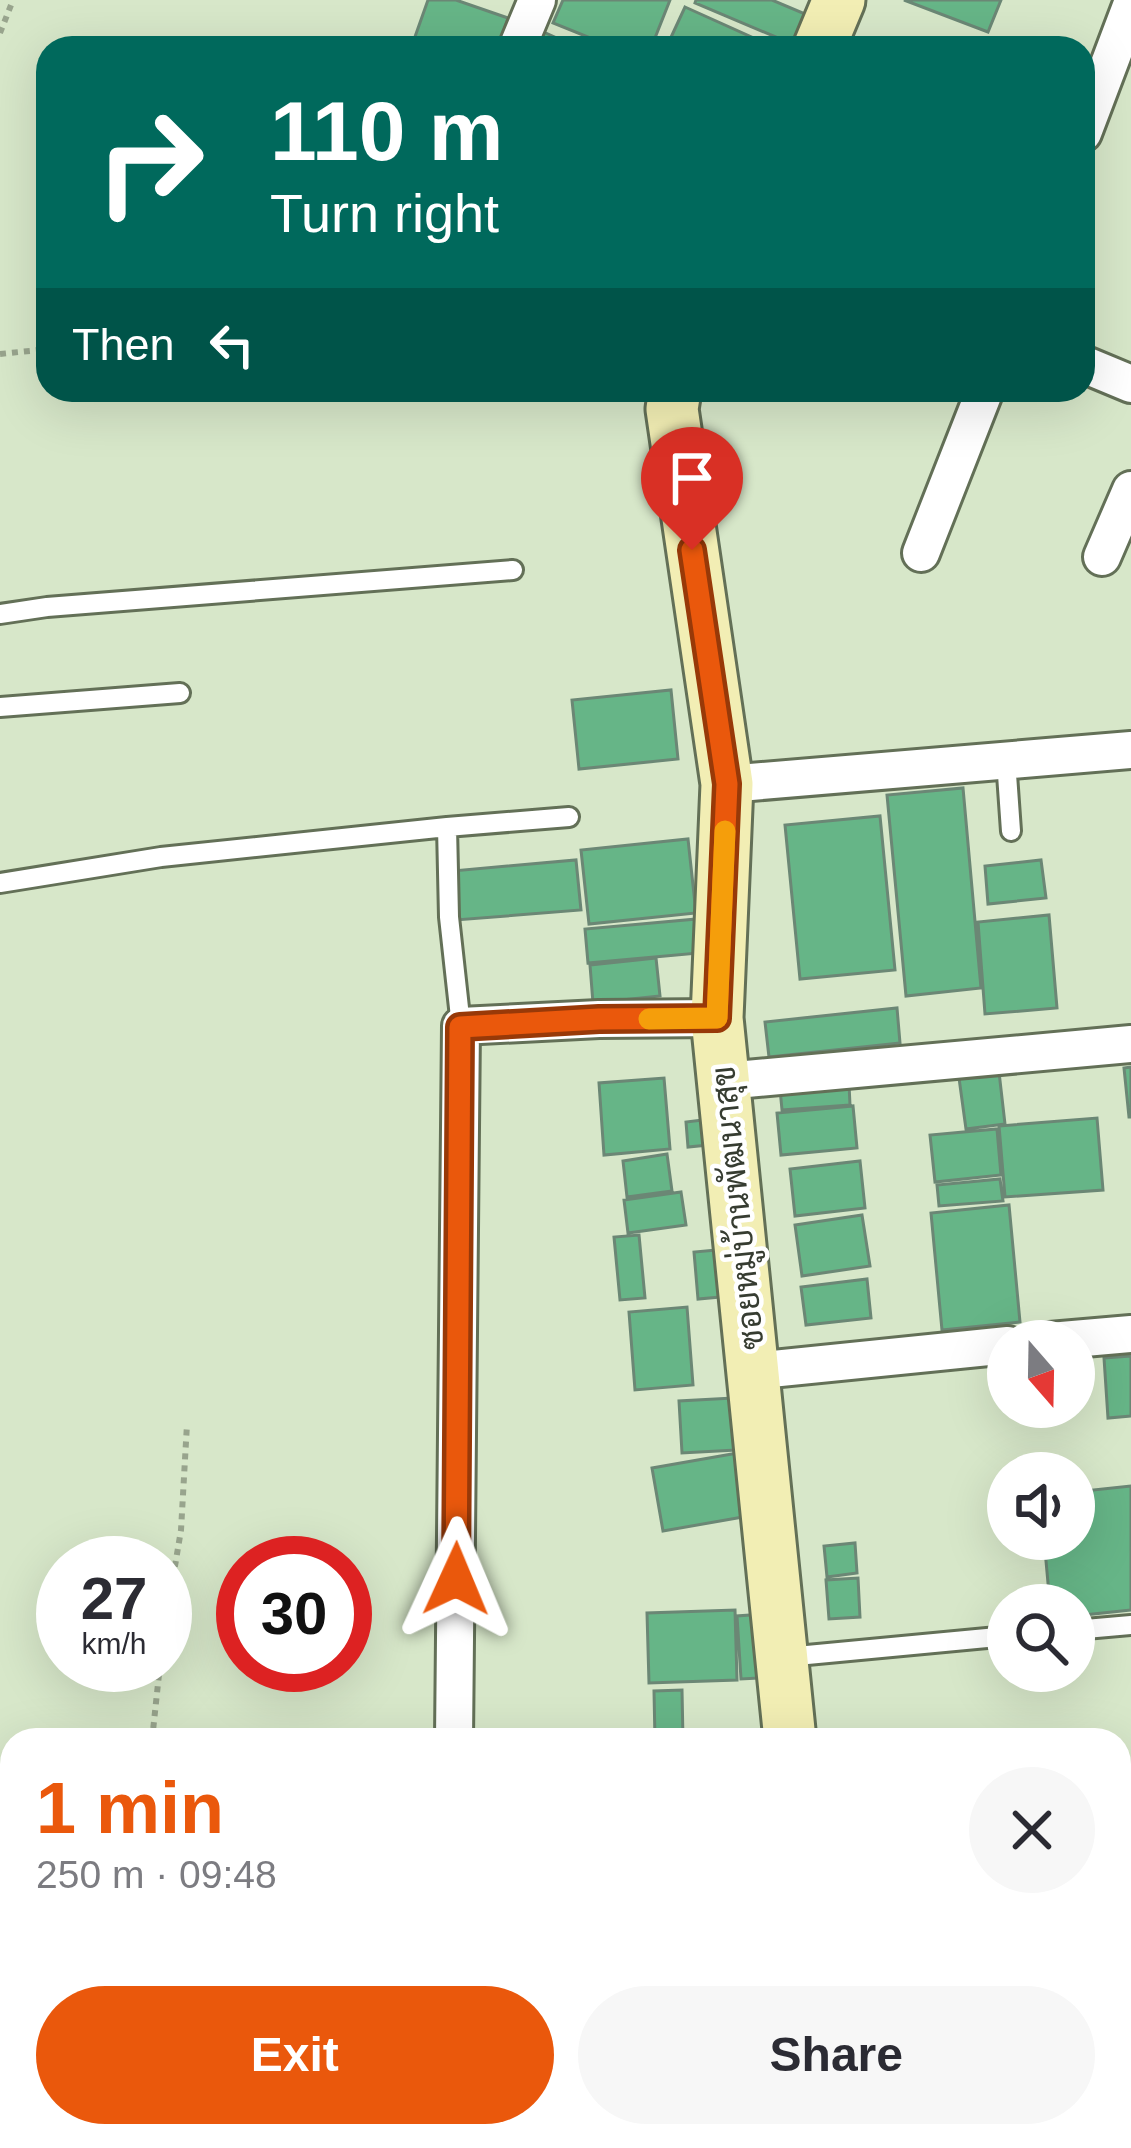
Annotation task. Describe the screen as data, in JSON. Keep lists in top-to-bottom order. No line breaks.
{"streets":{"street":["ซอยหมู่บ้านพัฒนาสุข"]},"north":"bottom","page":{"turn":["110 m","Turn right"],"then":"Then","speed":"27 km/h","limit":"30","heading":["1 min","250 m · 09:48"],"buttons":["Exit","Share"]}}
